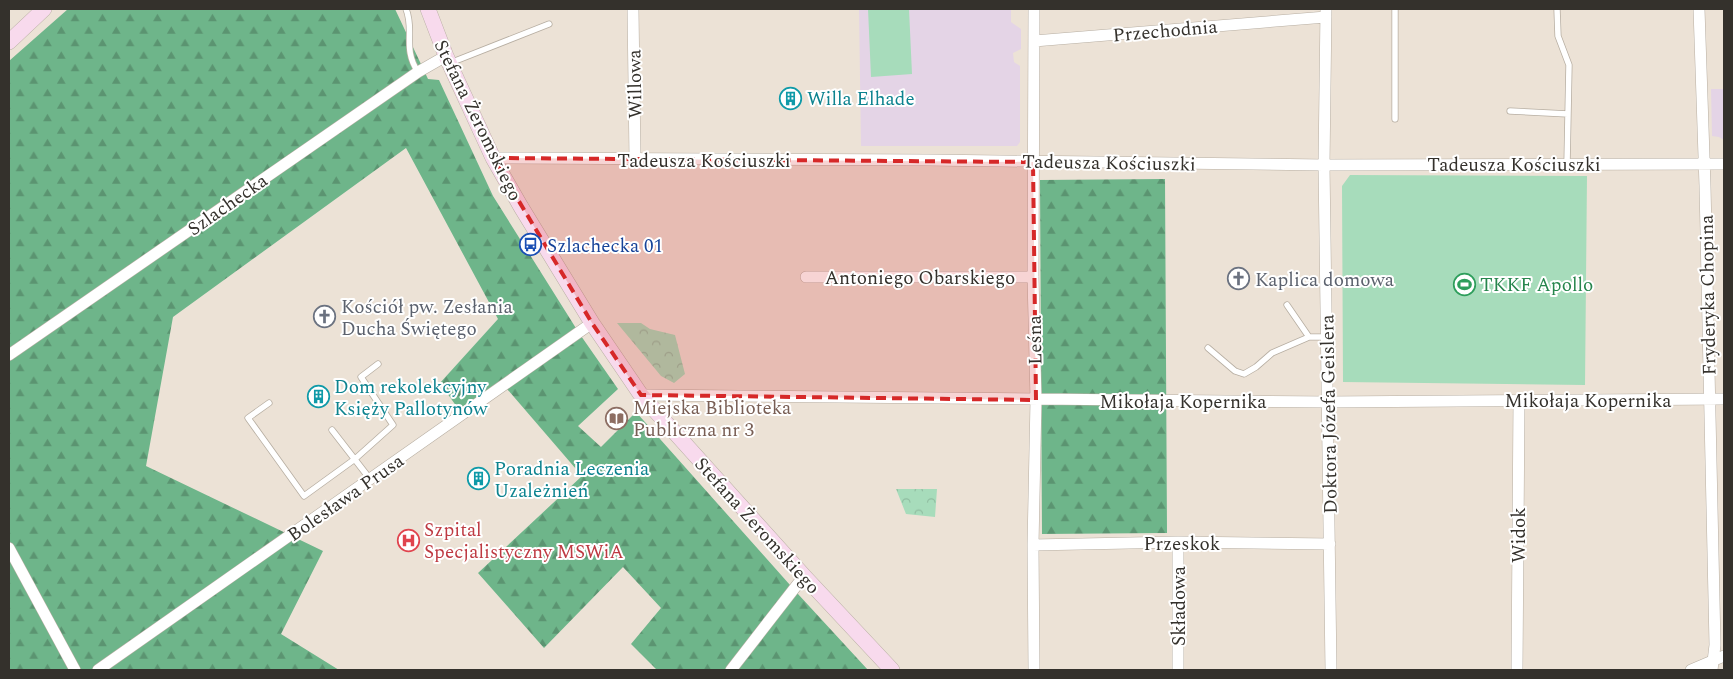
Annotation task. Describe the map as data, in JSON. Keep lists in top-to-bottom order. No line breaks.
{"streets":{"main road":["Stefana Żeromskiego"],"street":["Przechodnia","Willowa","Tadeusza Kościuszki","Szlachecka","Antoniego Obarskiego","Fryderyka Chopina","Leśna","Mikołaja Kopernika","Doktora Józefa Geislera","Bolesława Prusa","Widok","Przeskok","Składowa"]},"crossings":[["Przechodnia","Leśna"],["Przechodnia","Doktora Józefa Geislera"],["Willowa","Tadeusza Kościuszki"],["Stefana Żeromskiego","Tadeusza Kościuszki"],["Stefana Żeromskiego","Szlachecka"],["Stefana Żeromskiego","Mikołaja Kopernika"],["Stefana Żeromskiego","Bolesława Prusa"],["Tadeusza Kościuszki","Fryderyka Chopina"],["Tadeusza Kościuszki","Leśna"],["Tadeusza Kościuszki","Doktora Józefa Geislera"],["Antoniego Obarskiego","Leśna"],["Fryderyka Chopina","Mikołaja Kopernika"],["Leśna","Mikołaja Kopernika"],["Leśna","Przeskok"],["Mikołaja Kopernika","Doktora Józefa Geislera"],["Mikołaja Kopernika","Widok"],["Doktora Józefa Geislera","Przeskok"],["Przeskok","Składowa"]],"places":{"building":["Willa Elhade","Dom rekolekcyjny Księży Pallotynów","Poradnia Leczenia Uzależnień"],"bus stop":["Szlachecka 01"],"church":["Kaplica domowa","Kościół pw. Zesłania Ducha Świętego"],"sports":["TKKF Apollo"],"library":["Miejska Biblioteka Publiczna nr 3"],"hospital":["Szpital Specjalistyczny MSWiA"]}}
